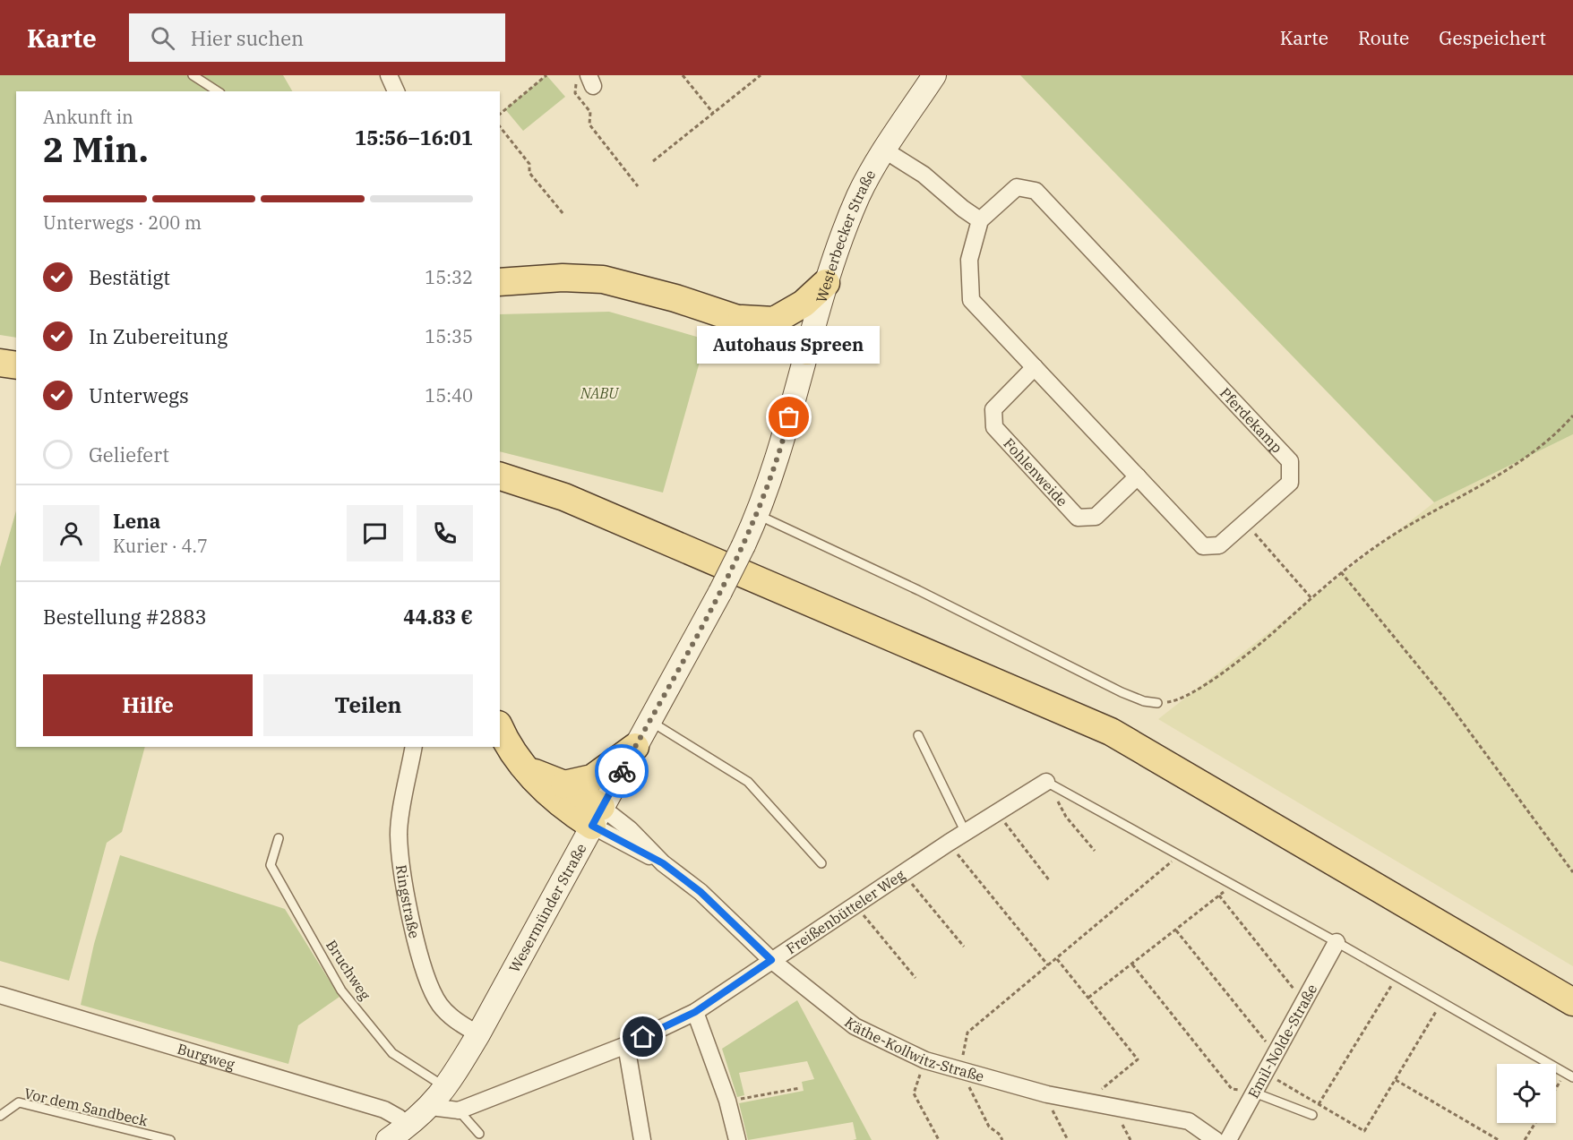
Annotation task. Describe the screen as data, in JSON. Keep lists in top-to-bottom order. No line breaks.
{"streets":{"street":["Westerbecker Straße","Pferdekamp","Fohlenweide","Ringstraße","Wesermünder Straße","Freißenbütteler Weg","Emil-Nolde-Straße","Käthe-Kollwitz-Straße","Burgweg"],"lane":["Bruchweg","Vor dem Sandbeck"]},"crossings":[["Westerbecker Straße","Wesermünder Straße"],["Pferdekamp","Fohlenweide"],["Ringstraße","Wesermünder Straße"],["Wesermünder Straße","Freißenbütteler Weg"],["Wesermünder Straße","Bruchweg"],["Wesermünder Straße","Käthe-Kollwitz-Straße"],["Wesermünder Straße","Burgweg"],["Freißenbütteler Weg","Käthe-Kollwitz-Straße"]],"parks":["NABU"],"places":["Autohaus Spreen"],"page":{"header":"Karte","search":"Hier suchen","nav":["Karte","Route","Gespeichert"],"heading":["2 Min.","Ankunft in","15:56–16:01"],"panel":["Lena","Kurier · 4.7","Bestellung #2883","44.83 €"],"bar":"Unterwegs · 200 m","list":[["Bestätigt","15:32"],["In Zubereitung","15:35"],["Unterwegs","15:40"],"Geliefert"],"bubble":"Autohaus Spreen","buttons":["Hilfe","Teilen"]}}
